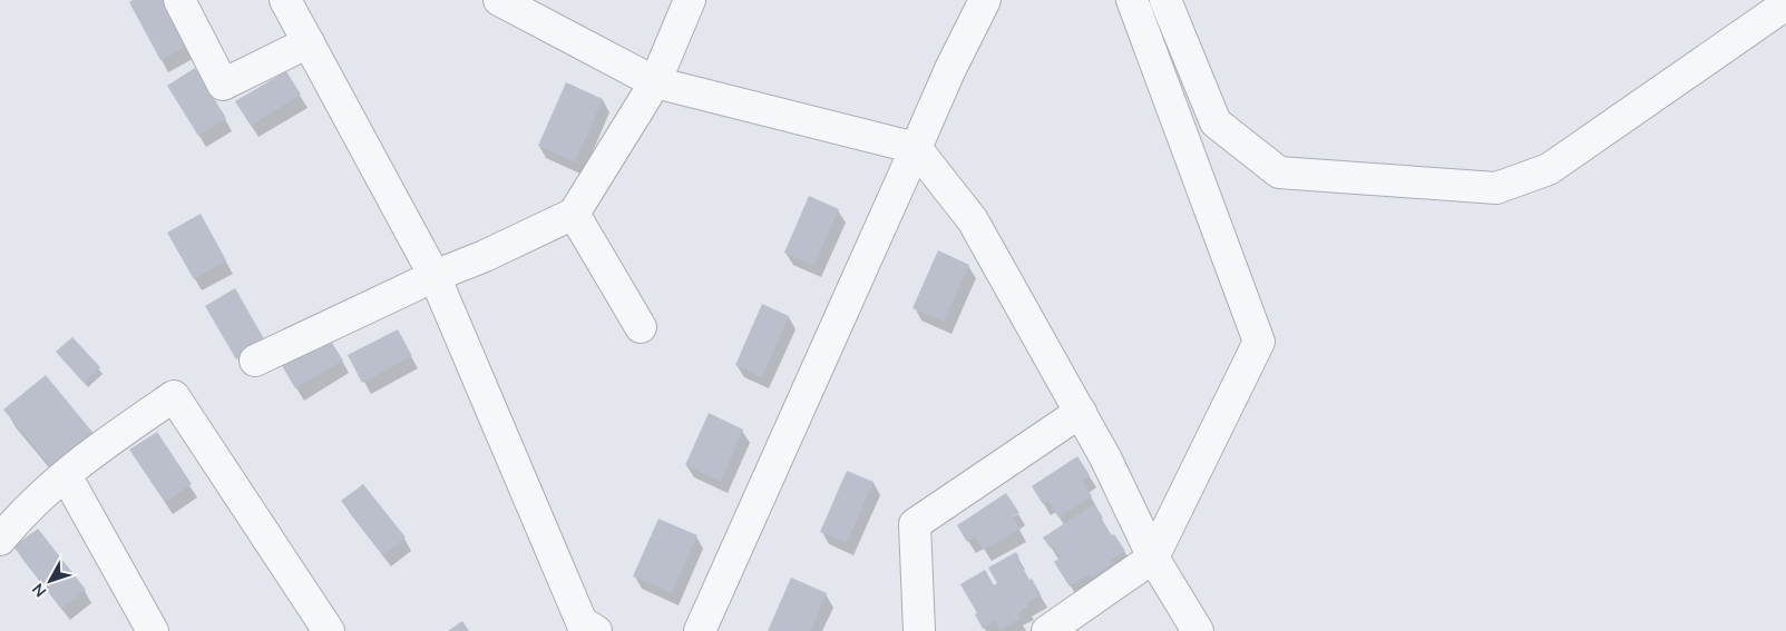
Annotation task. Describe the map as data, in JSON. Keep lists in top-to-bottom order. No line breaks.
{"north":"bottom left"}
